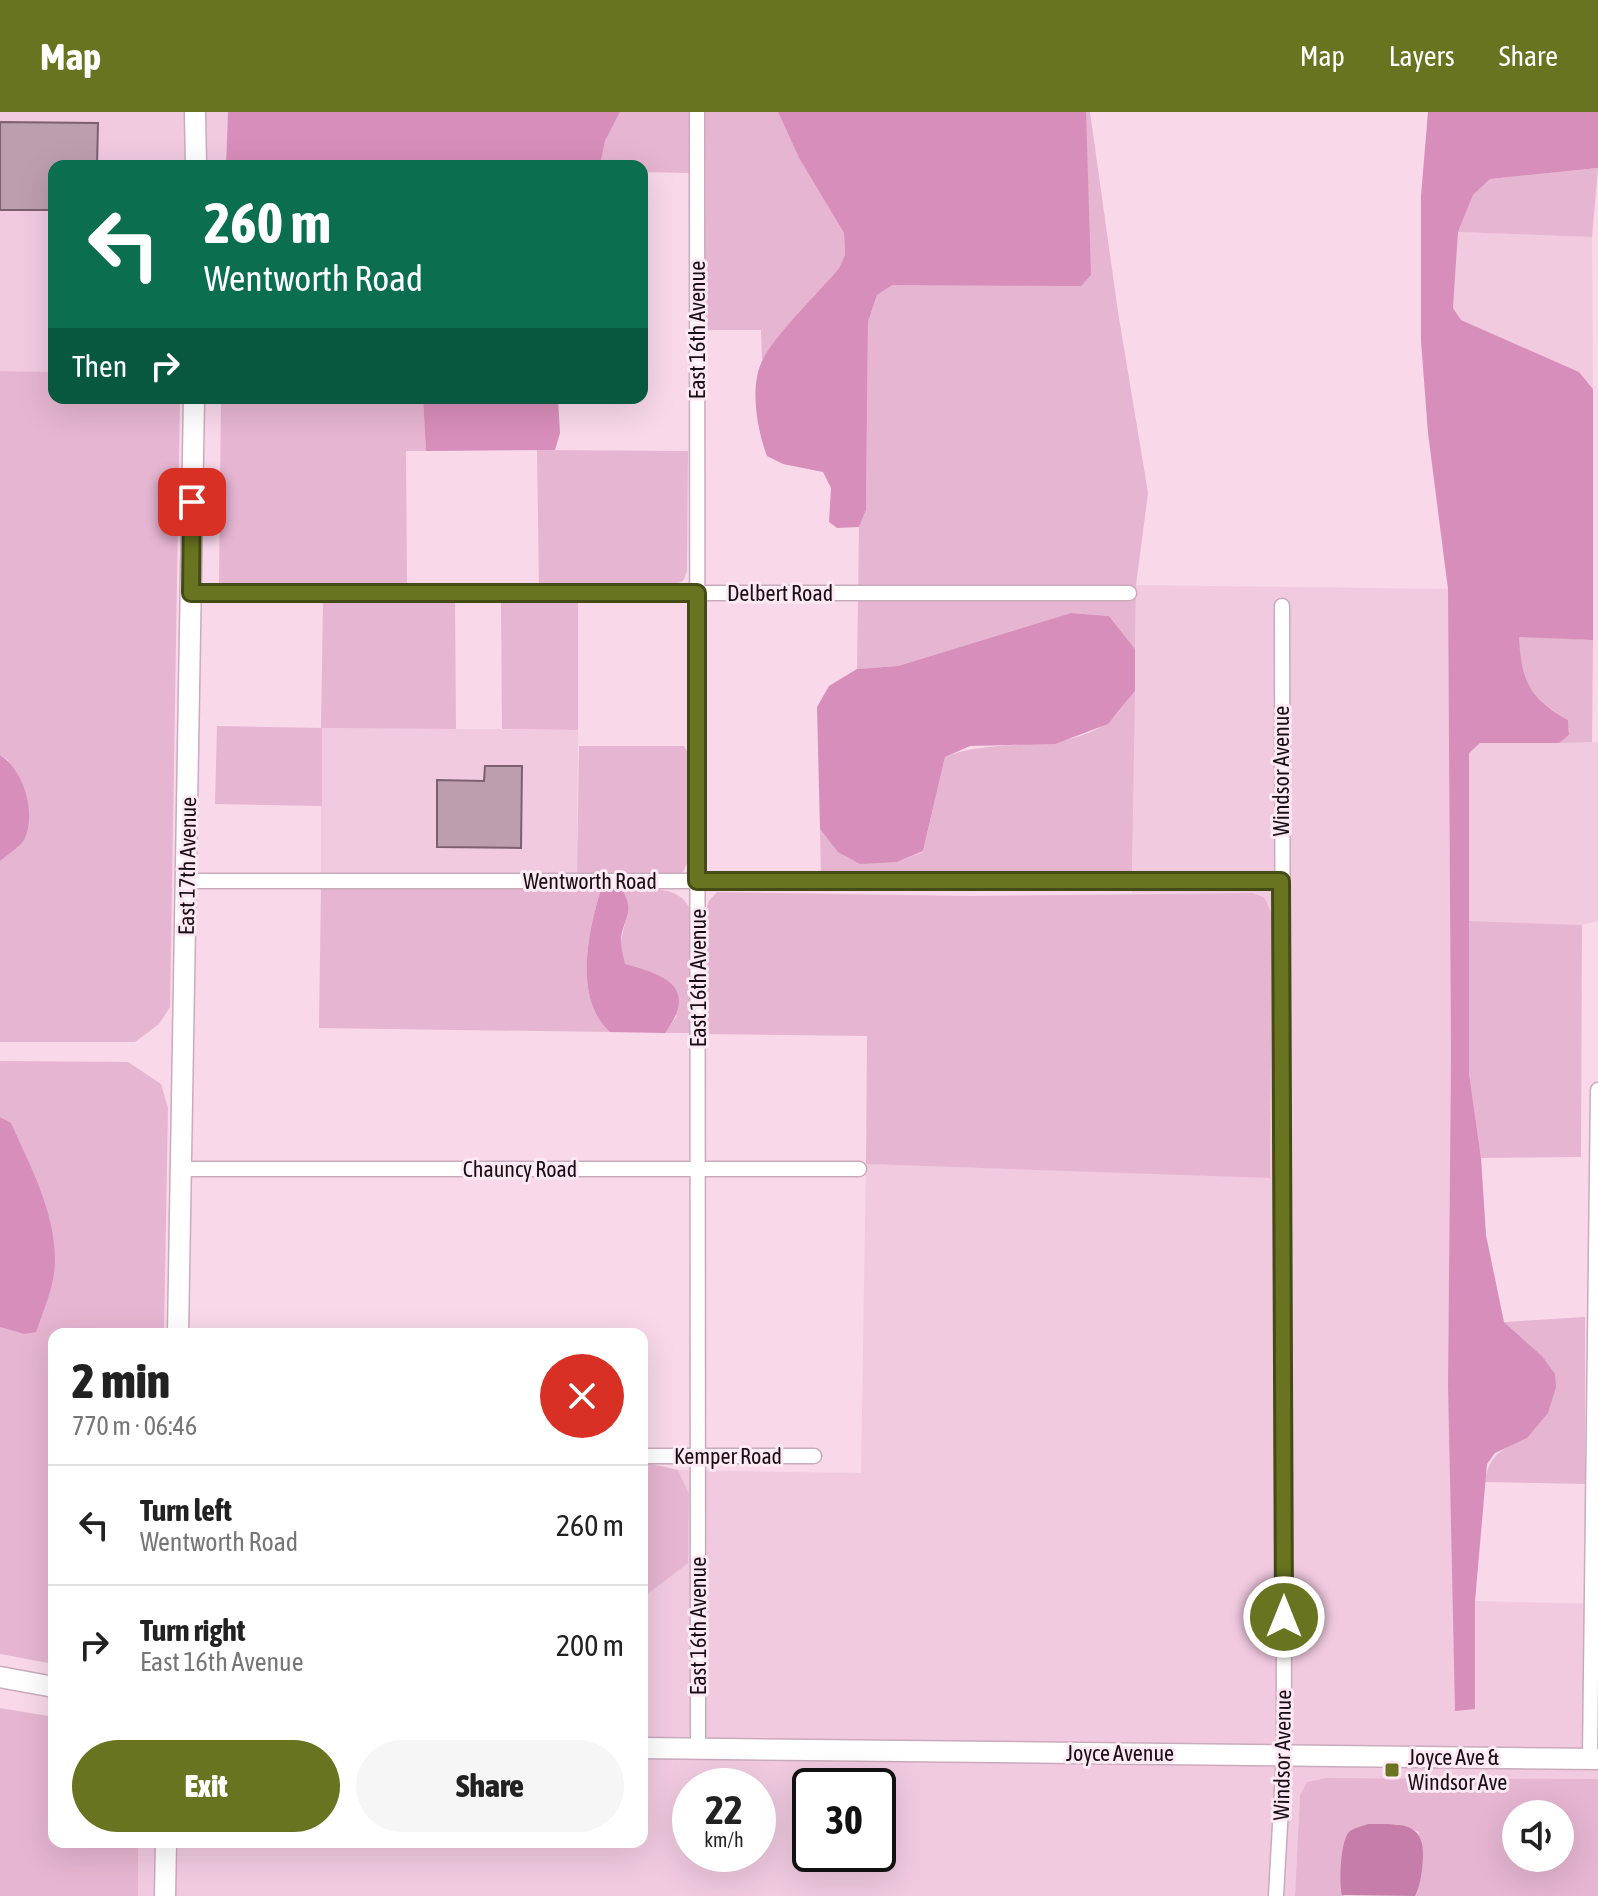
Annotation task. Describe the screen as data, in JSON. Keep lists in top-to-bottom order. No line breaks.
{"streets":{"street":["East 16th Avenue","Delbert Road","Windsor Avenue","East 17th Avenue","Wentworth Road","Chauncy Road","Kemper Road","Joyce Avenue"]},"crossings":[["East 16th Avenue","Delbert Road"],["East 16th Avenue","Wentworth Road"],["East 16th Avenue","Chauncy Road"],["East 16th Avenue","Kemper Road"],["East 16th Avenue","Joyce Avenue"],["Delbert Road","East 17th Avenue"],["Windsor Avenue","Wentworth Road"],["Windsor Avenue","Joyce Avenue"],["East 17th Avenue","Wentworth Road"],["East 17th Avenue","Chauncy Road"]],"places":{"transit":["Joyce Ave & Windsor Ave"]},"page":{"header":"Map","nav":["Map","Layers","Share"],"turn":["260 m","Wentworth Road"],"then":"Then","heading":["2 min","770 m · 06:46"],"list":[{"name":"Turn left","note":"Wentworth Road","value":"260 m"},{"name":"Turn right","note":"East 16th Avenue","value":"200 m"}],"buttons":["Exit","Share"],"speed":"22 km/h","limit":"30"}}
